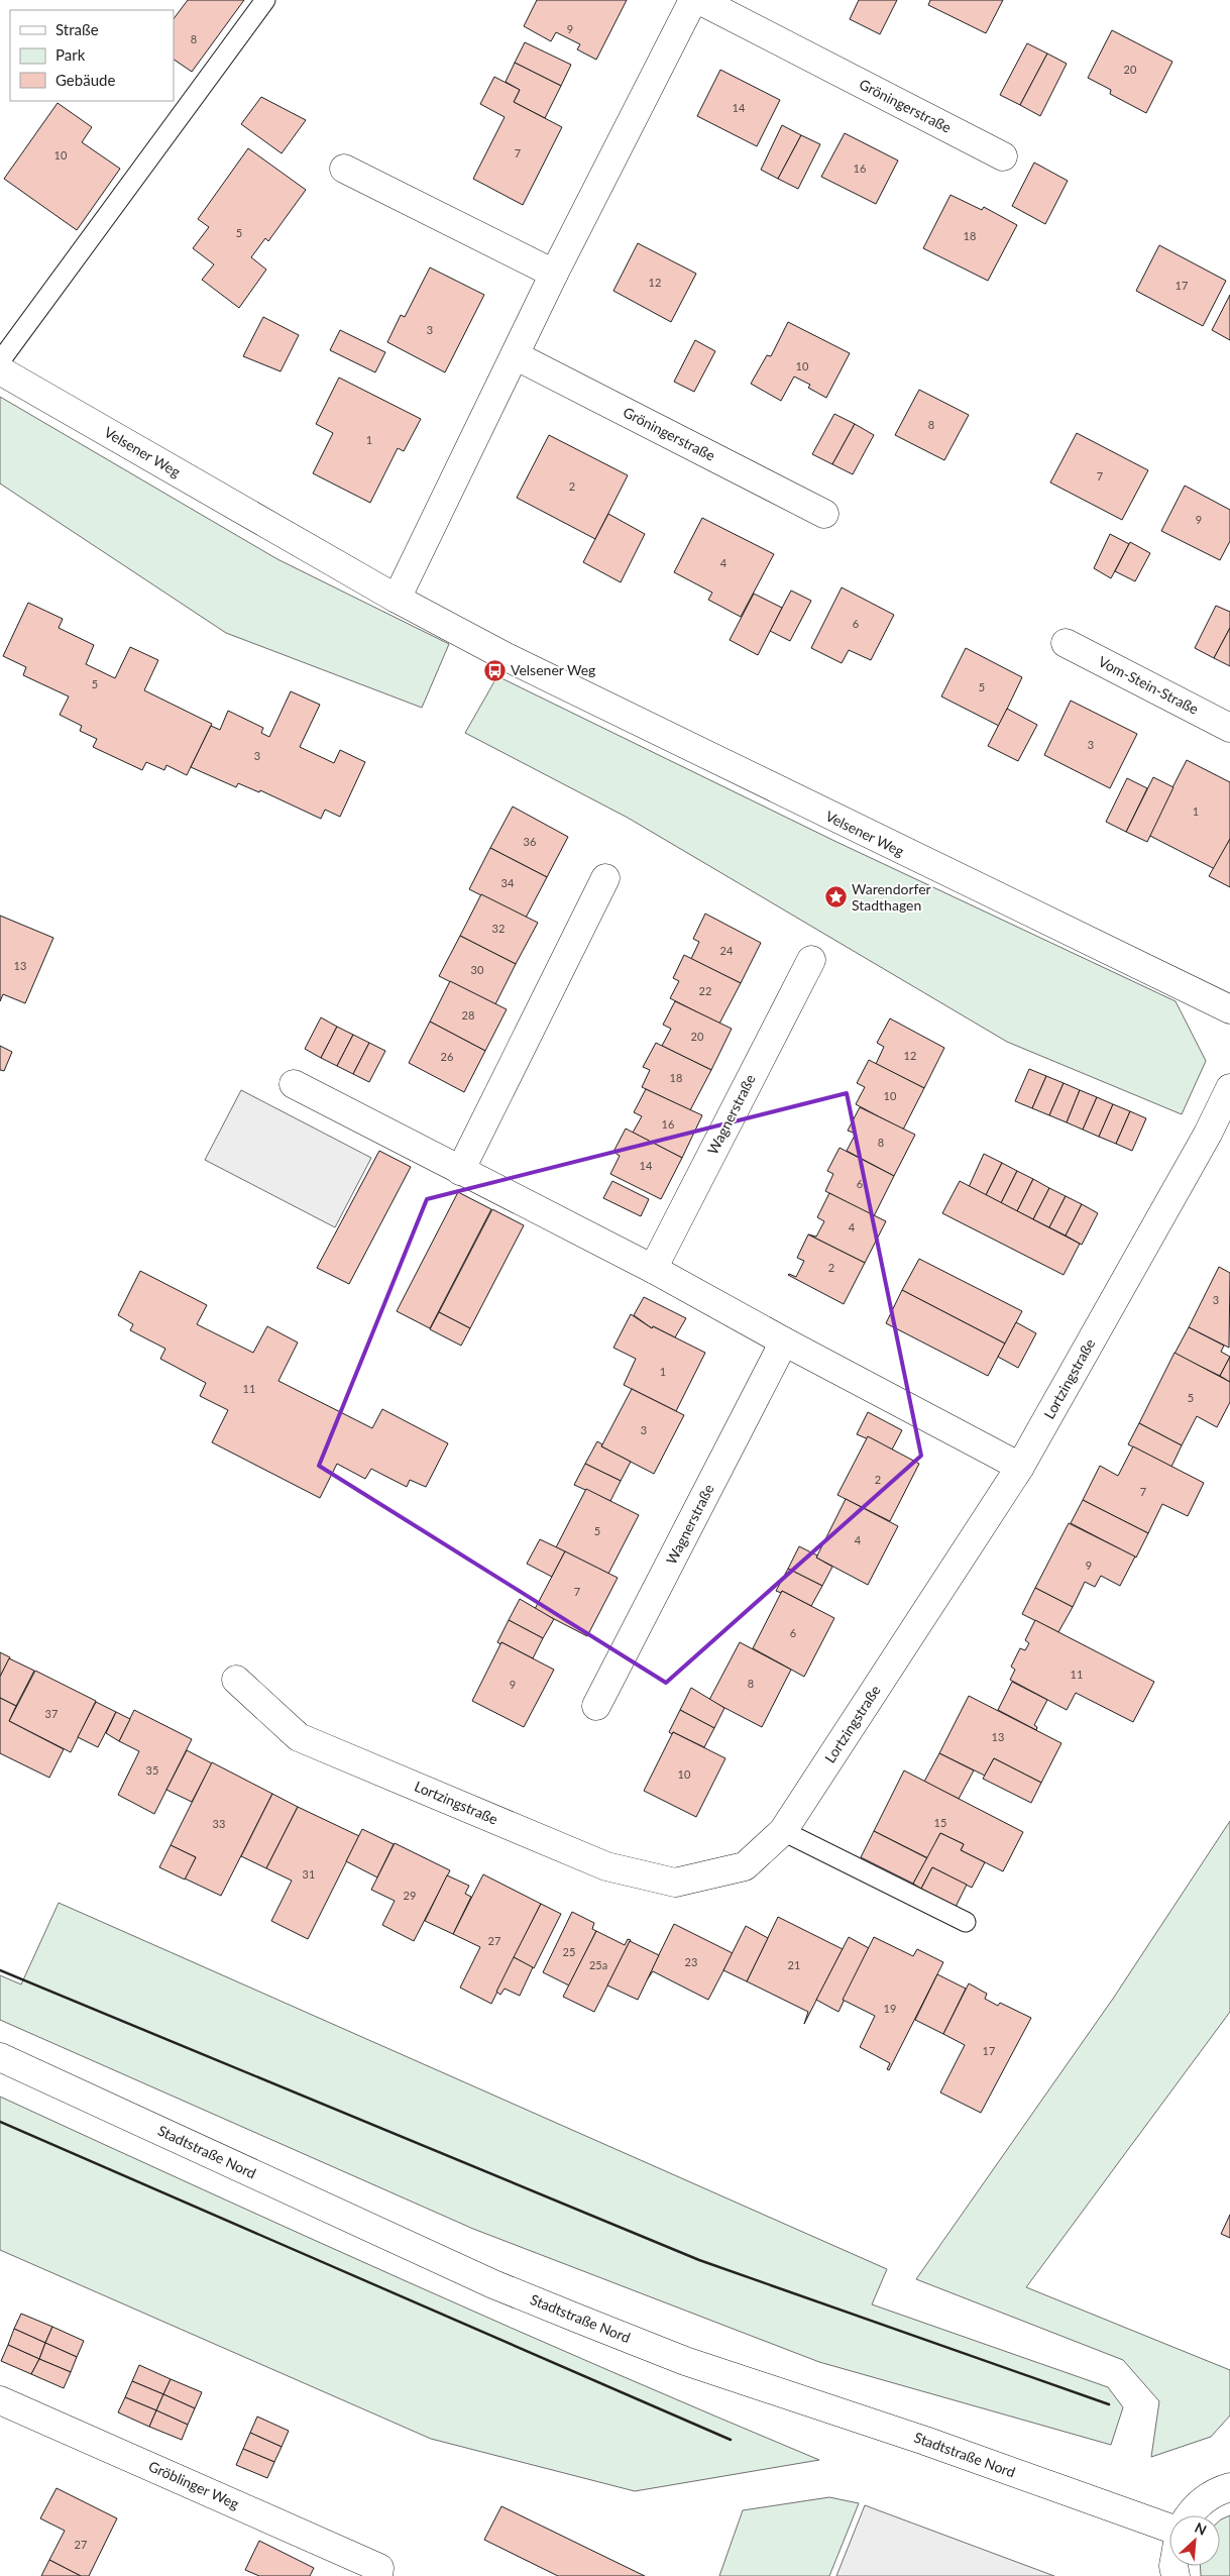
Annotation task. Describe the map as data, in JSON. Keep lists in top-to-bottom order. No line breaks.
{"streets":{"street":["Gröningerstraße","Velsener Weg","Vom-Stein-Straße","Wagnerstraße","Lortzingstraße","Stadtstraße Nord","Gröblinger Weg"]},"places":{"bus stop":["Velsener Weg"],"place":["Warendorfer Stadthagen"]},"house_numbers":["9","8","20","14","7","10","16","5","18","12","17","3","10","8","1","7","2","9","4","6","5","5","3","3","1","36","34","32","24","13","30","22","28","20","12","26","18","10","16","8","14","6","4","2","3","1","11","5","3","2","7","5","4","9","7","6","11","8","9","37","13","35","10","15","33","31","29","27","25","23","25a","21","19","17","27"],"legend":["Straße","Park","Gebäude"],"north":"top right"}
